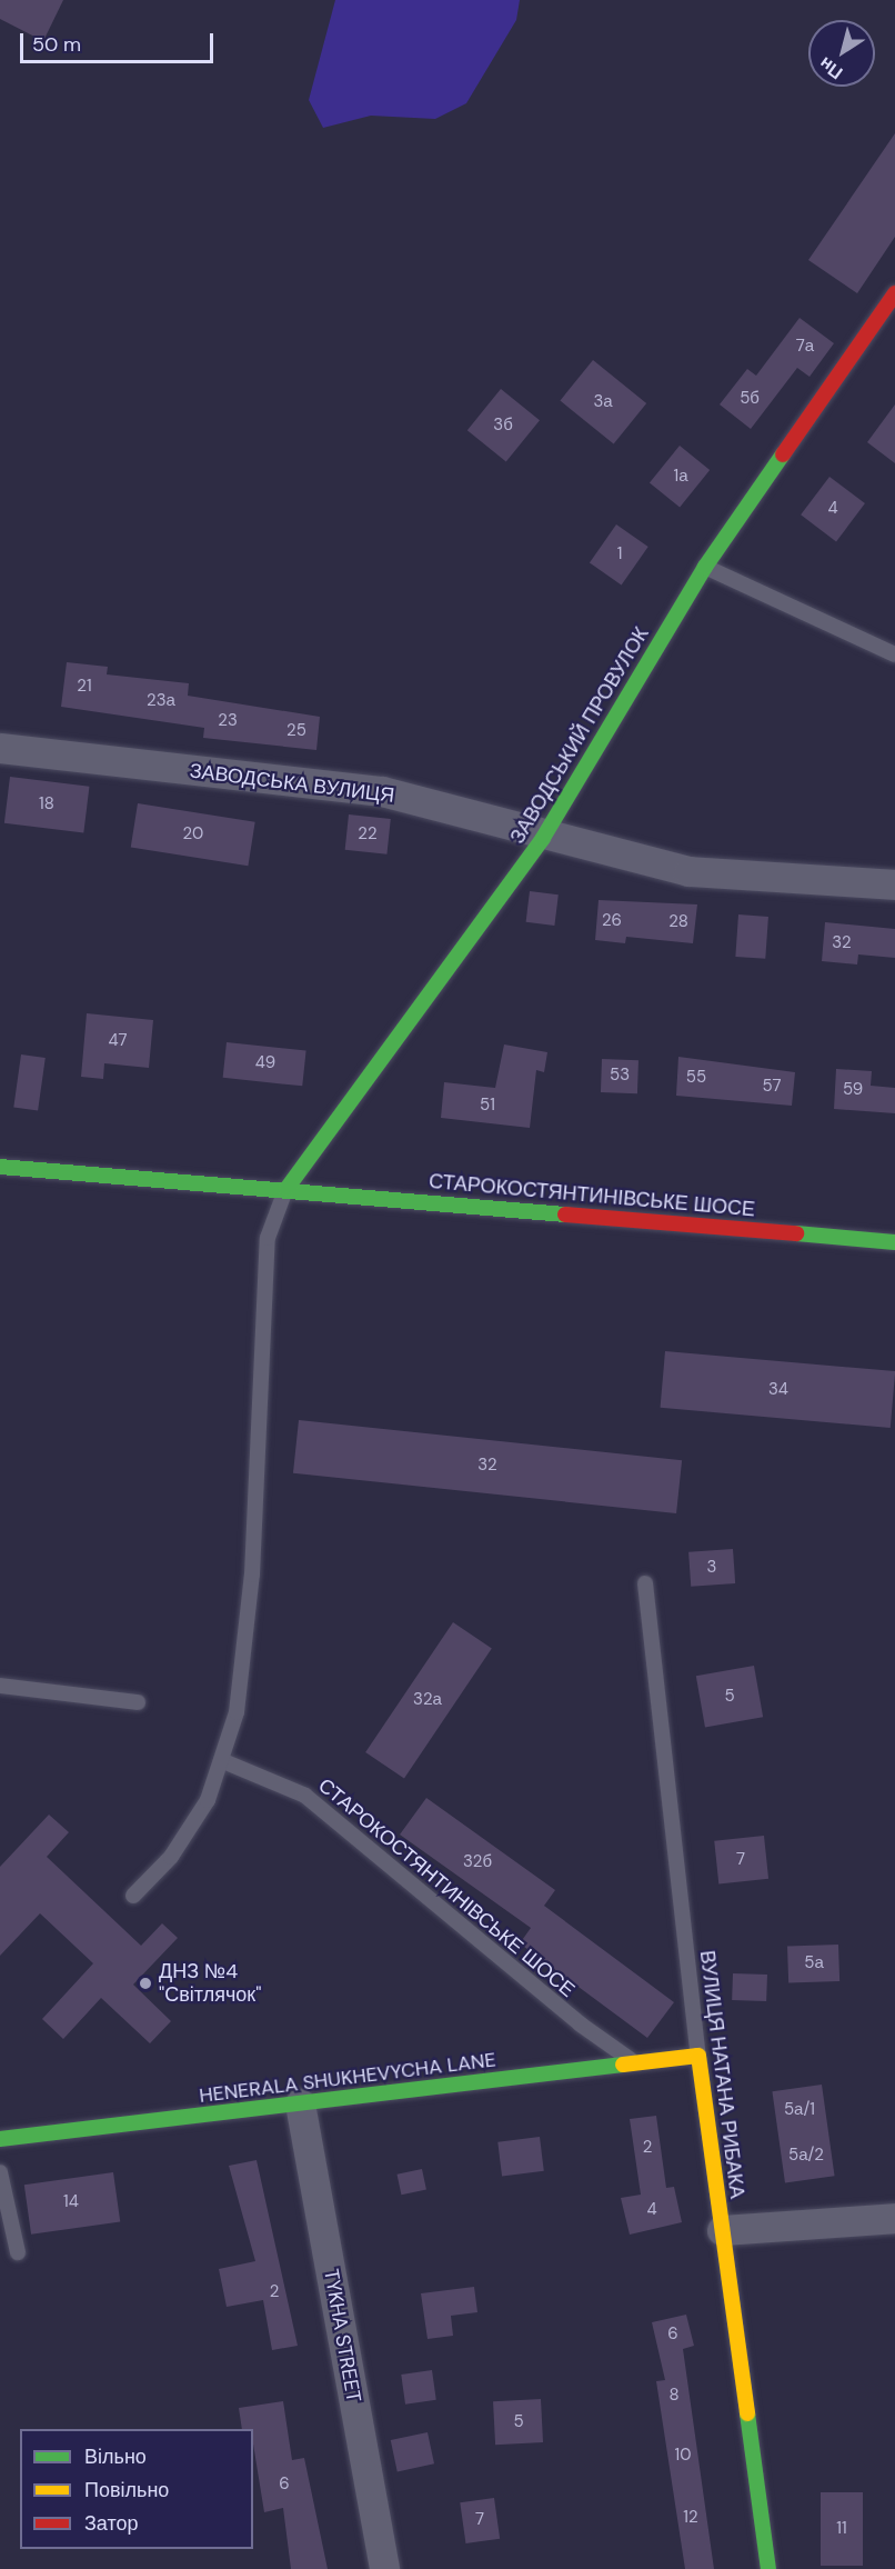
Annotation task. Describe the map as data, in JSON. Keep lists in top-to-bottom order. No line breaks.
{"streets":{"street":["ЗАВОДСЬКИЙ ПРОВУЛОК","ЗАВОДСЬКА ВУЛИЦЯ","СТАРОКОСТЯНТИНІВСЬКЕ ШОСЕ","ВУЛИЦЯ НАТАНА РИБАКА","HENERALA SHUKHEVYCHA LANE","TYKHA STREET"]},"crossings":[["ЗАВОДСЬКИЙ ПРОВУЛОК","ЗАВОДСЬКА ВУЛИЦЯ"],["ЗАВОДСЬКИЙ ПРОВУЛОК","СТАРОКОСТЯНТИНІВСЬКЕ ШОСЕ"],["СТАРОКОСТЯНТИНІВСЬКЕ ШОСЕ","HENERALA SHUKHEVYCHA LANE"],["ВУЛИЦЯ НАТАНА РИБАКА","HENERALA SHUKHEVYCHA LANE"],["HENERALA SHUKHEVYCHA LANE","TYKHA STREET"]],"places":["ДНЗ №4 \"Світлячок\""],"house_numbers":["7а","5б","3а","3б","1а","4","1","21","23а","23","25","18","20","22","26","28","32","47","49","53","55","57","59","51","34","32","3","5","32а","7","32б","5а","5а/1","2","5а/2","14","4","2","6","8","5","10","6","12","7","11"],"legend":["Вільно","Повільно","Затор"],"scale_bar":"50 m","north":"bottom left"}
